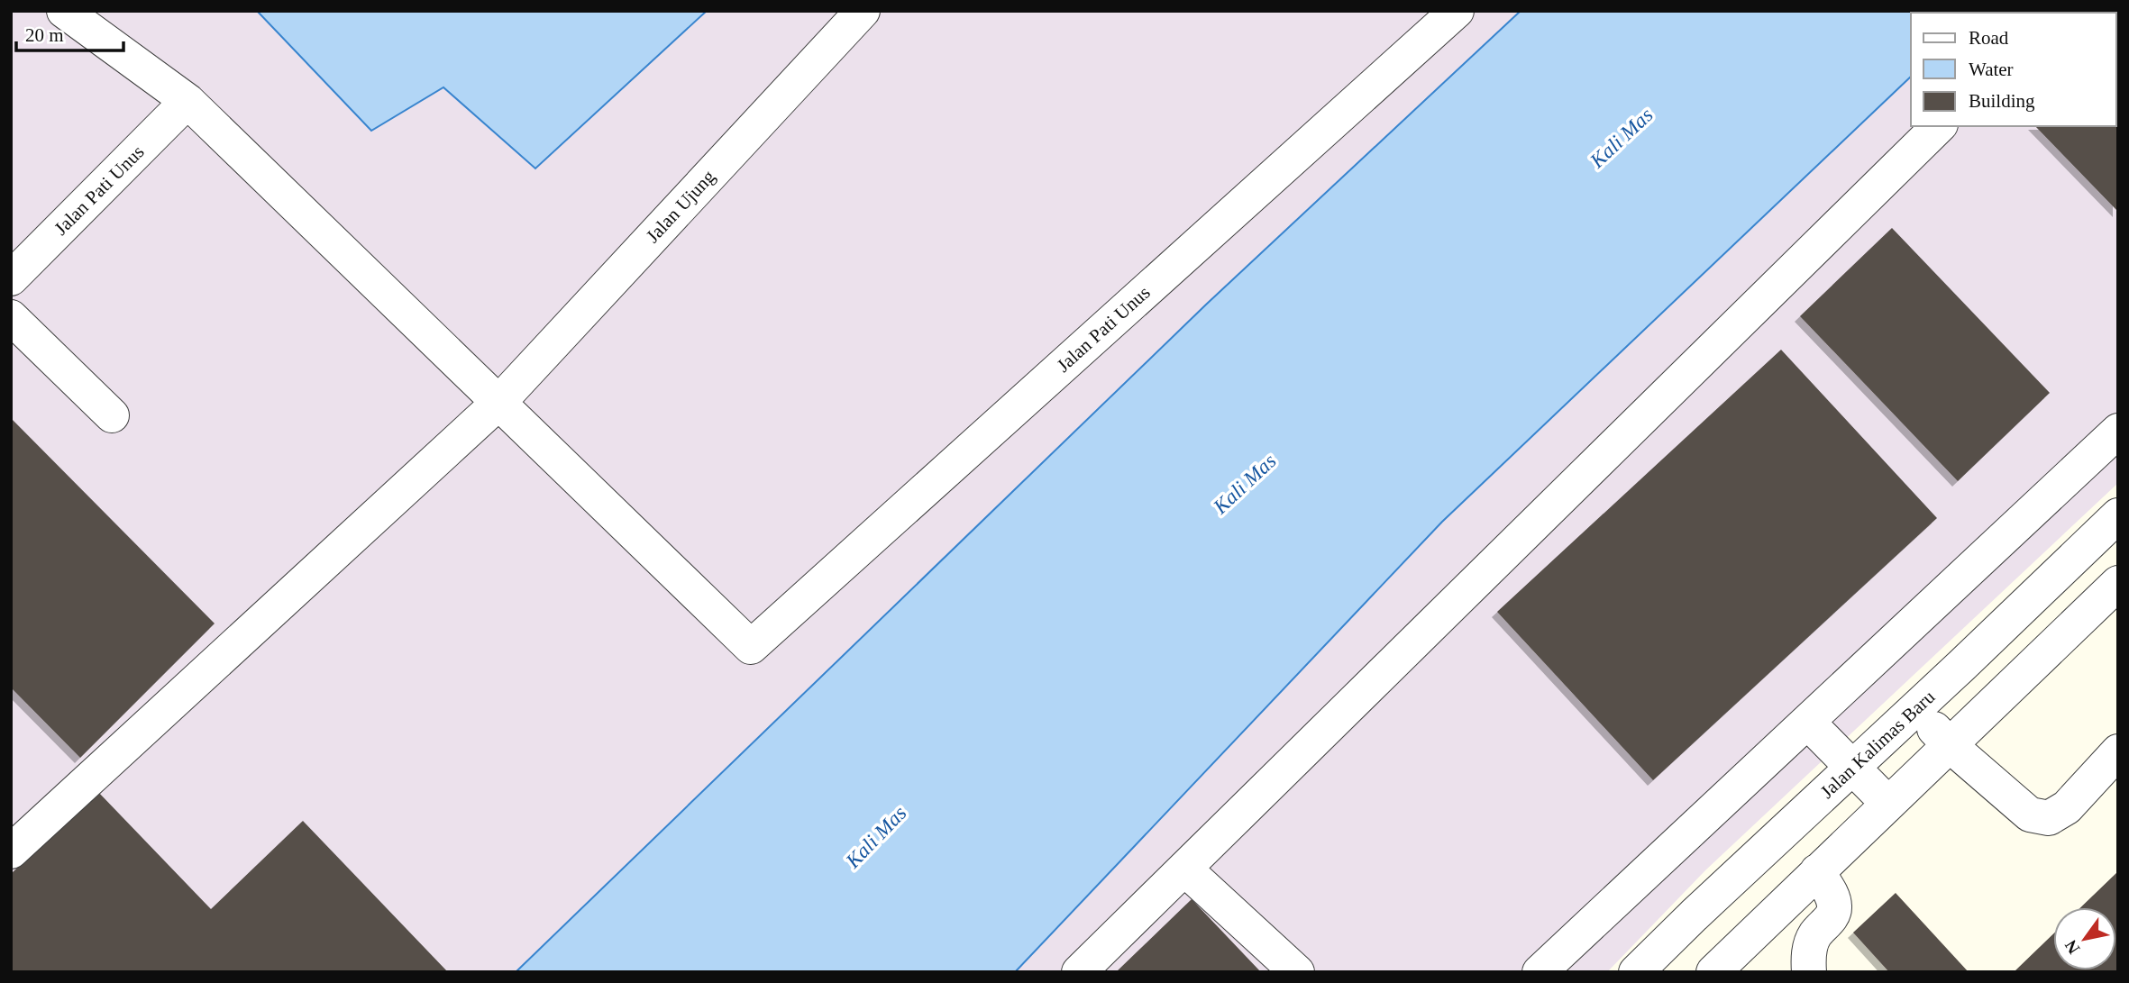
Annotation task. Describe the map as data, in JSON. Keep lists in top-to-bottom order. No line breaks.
{"streets":{"street":["Jalan Pati Unus","Jalan Ujung","Jalan Kalimas Baru"]},"crossings":[["Jalan Pati Unus","Jalan Ujung"]],"water":["Kali Mas"],"legend":["Road","Water","Building"],"scale_bar":"20 m","north":"bottom left"}
